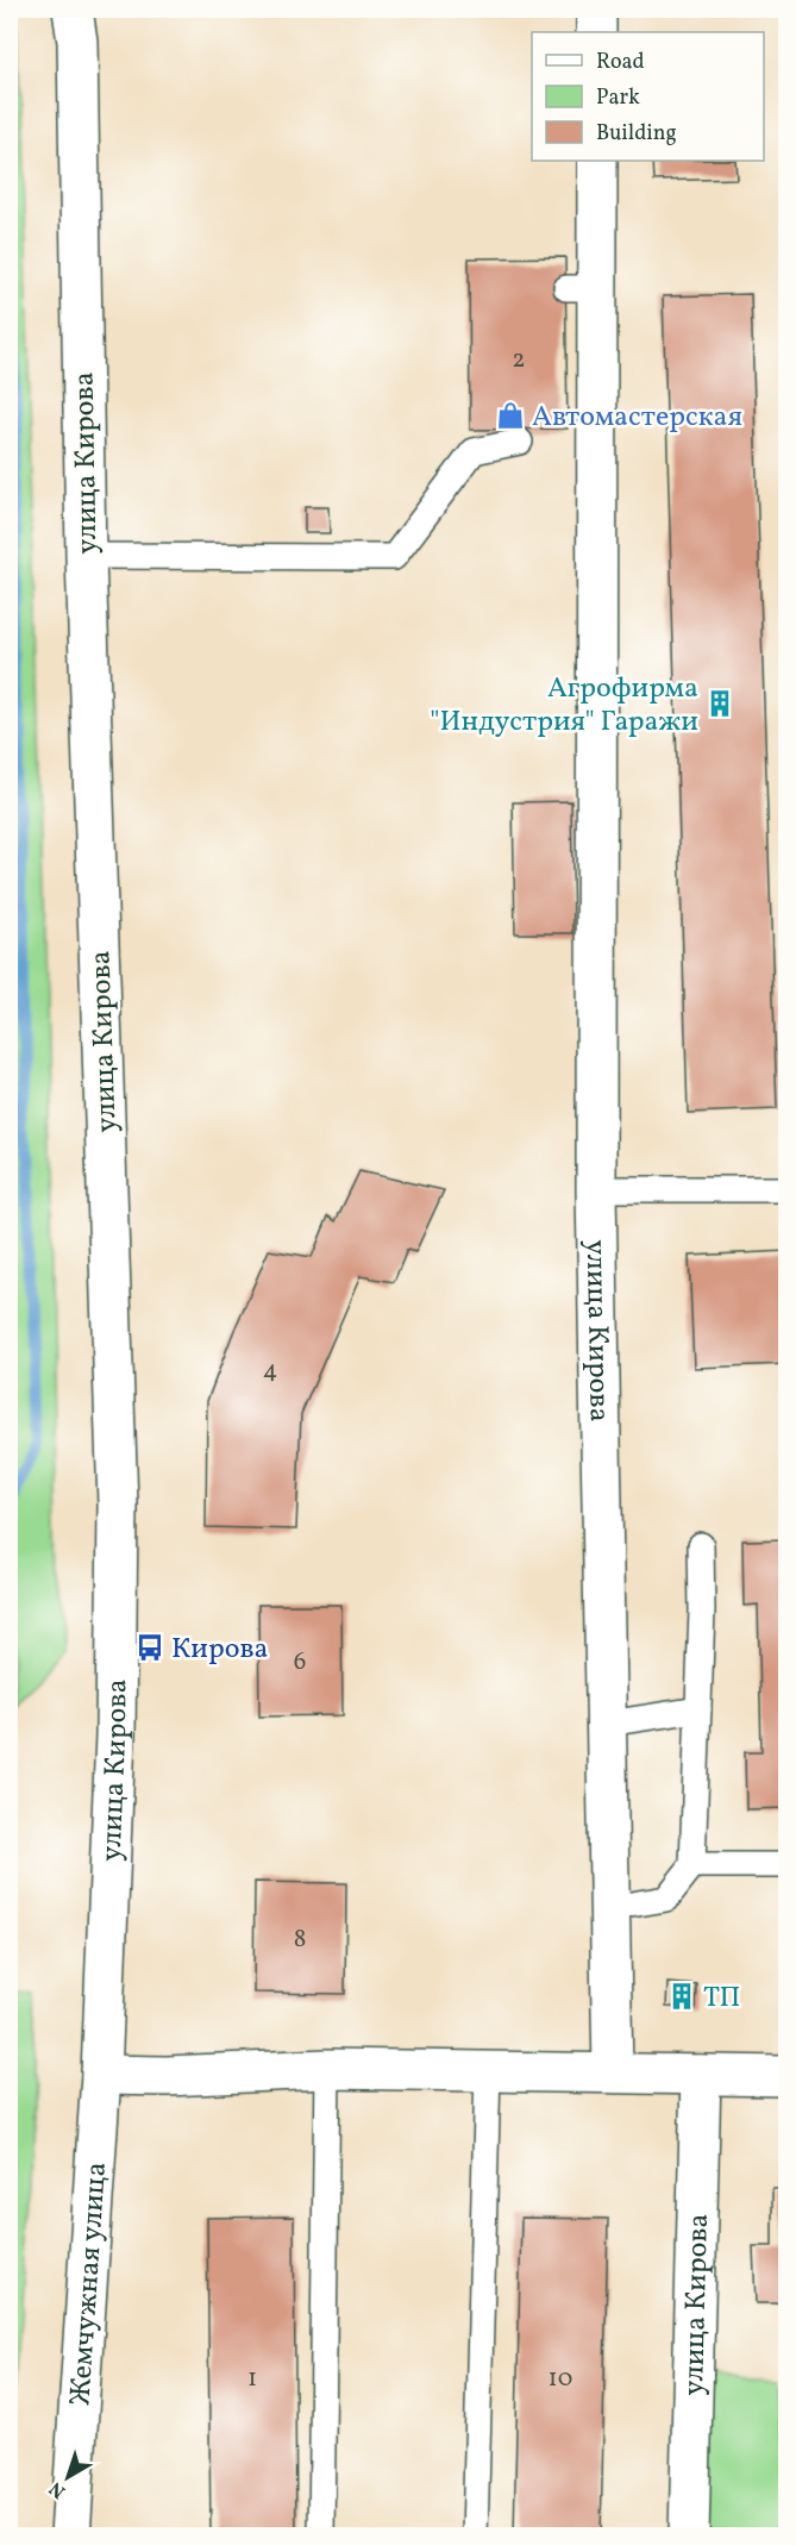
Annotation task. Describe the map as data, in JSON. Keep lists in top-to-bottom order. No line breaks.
{"streets":{"street":["улица Кирова","Жемчужная улица"]},"crossings":[["улица Кирова","Жемчужная улица"]],"places":{"shop":["Автомастерская"],"building":["Агрофирма \"Индустрия\" Гаражи","ТП"],"bus stop":["Кирова"]},"house_numbers":["2","4","6","8","1","10"],"legend":["Road","Park","Building"],"north":"bottom left"}
